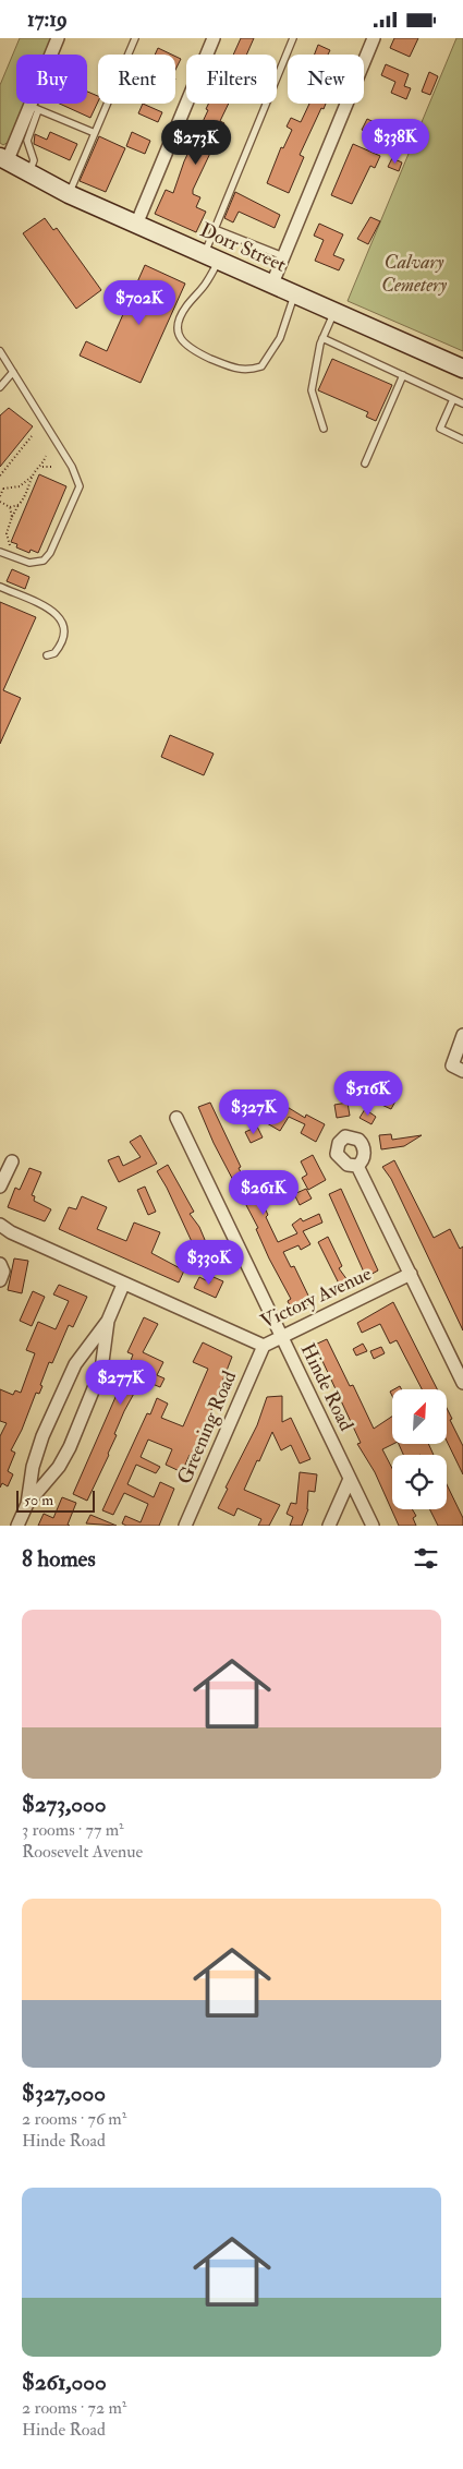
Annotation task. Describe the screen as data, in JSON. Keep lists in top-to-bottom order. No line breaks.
{"streets":{"main road":["Dorr Street"],"street":["Victory Avenue","Hinde Road","Greening Road"]},"crossings":[["Victory Avenue","Hinde Road"],["Victory Avenue","Greening Road"]],"parks":["Calvary Cemetery"],"scale_bar":"50 m","north":"top right","page":{"status":"17:19","chip":["Buy","Rent","Filters","New"],"price":["$338K","$273K","$702K","$516K","$327K","$261K","$330K","$277K"],"scale":"50 m","heading":"8 homes","list":[{"name":"$273,000","note":"3 rooms · 77 m² · Roosevelt Avenue"},{"name":"$327,000","note":"2 rooms · 76 m² · Hinde Road"},{"name":"$261,000","note":"2 rooms · 72 m² · Hinde Road"}]}}
